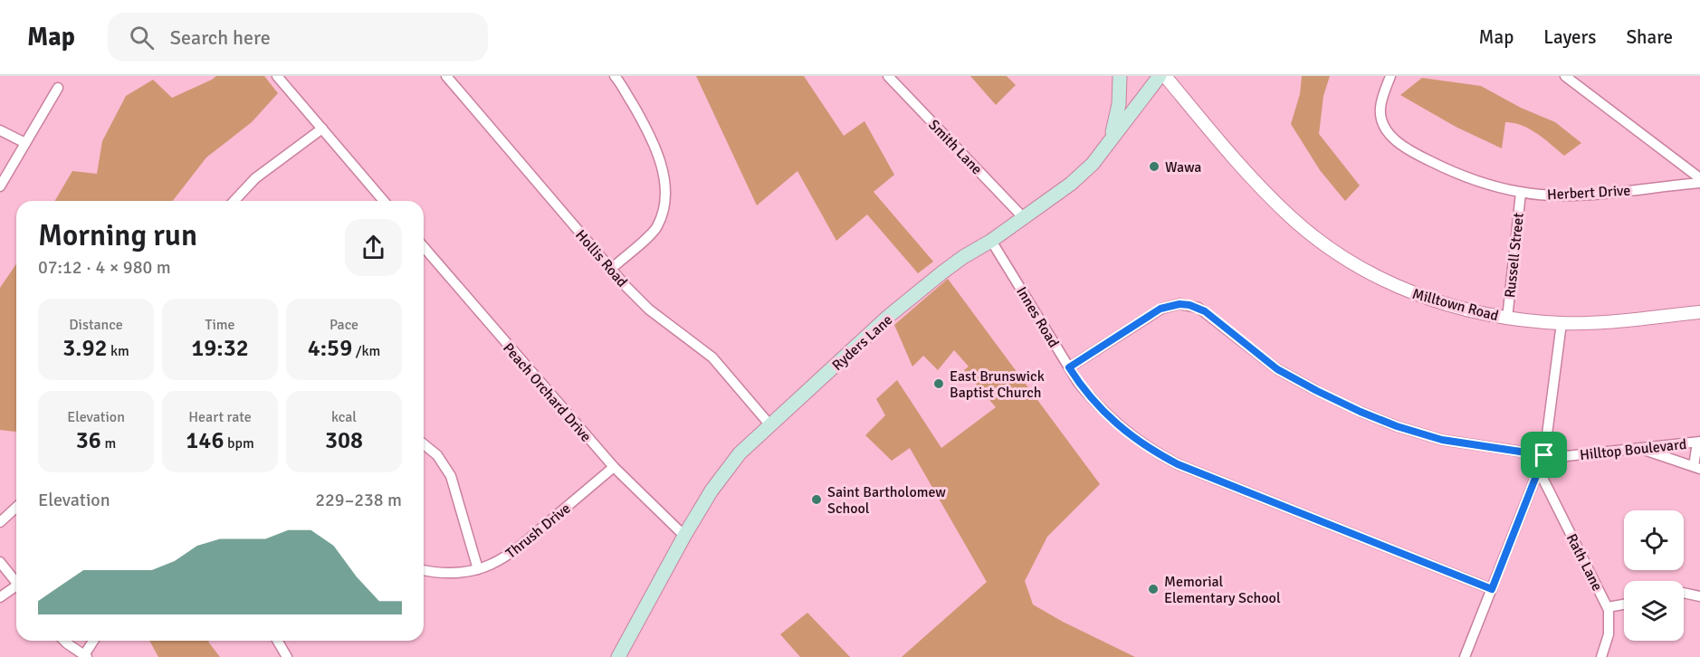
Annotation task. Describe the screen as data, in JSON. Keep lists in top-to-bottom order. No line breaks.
{"streets":{"main road":["Ryders Lane"],"street":["Smith Lane","Herbert Drive","Russell Street","Hollis Road","Milltown Road","Innes Road","Peach Orchard Drive","Hilltop Boulevard","Thrush Drive","Rath Lane"]},"crossings":[["Smith Lane","Ryders Lane"],["Herbert Drive","Russell Street"],["Russell Street","Milltown Road"],["Hollis Road","Ryders Lane"],["Innes Road","Ryders Lane"],["Innes Road","Hilltop Boulevard"],["Ryders Lane","Peach Orchard Drive"],["Peach Orchard Drive","Thrush Drive"]],"places":["Wawa","East Brunswick Baptist Church","Saint Bartholomew School","Memorial Elementary School"],"page":{"header":"Map","search":"Search here","nav":["Map","Layers","Share"],"heading":["Morning run","07:12 · 4 × 980 m"],"stats":[["Distance","3.92 km"],["Time","19:32"],["Pace","4:59 /km"],["Elevation","36 m"],["Heart rate","146 bpm"],["kcal","308"]],"chart":["Elevation","229–238 m"]}}
